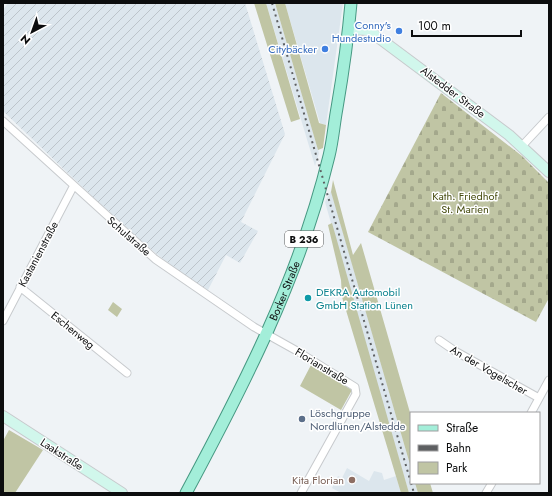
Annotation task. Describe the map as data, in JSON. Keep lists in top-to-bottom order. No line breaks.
{"streets":{"main road":["B 236","Borker Straße"],"street":["Alstedder Straße","Schulstraße","Kastanienstraße","Eschenweg","Florianstraße","An der Vogelscher","Laakstraße"]},"crossings":[["Alstedder Straße","Borker Straße"],["Schulstraße","Kastanienstraße"],["Schulstraße","Borker Straße"],["Schulstraße","Florianstraße"],["Kastanienstraße","Eschenweg"],["Borker Straße","Florianstraße"]],"parks":["Kath. Friedhof St. Marien"],"places":["Conny's Hundestudio","Citybäcker","DEKRA Automobil GmbH Station Lünen","Löschgruppe Nordlünen/Alstedde","Kita Florian"],"legend":["Straße","Bahn","Park"],"scale_bar":"100 m","north":"bottom left"}
